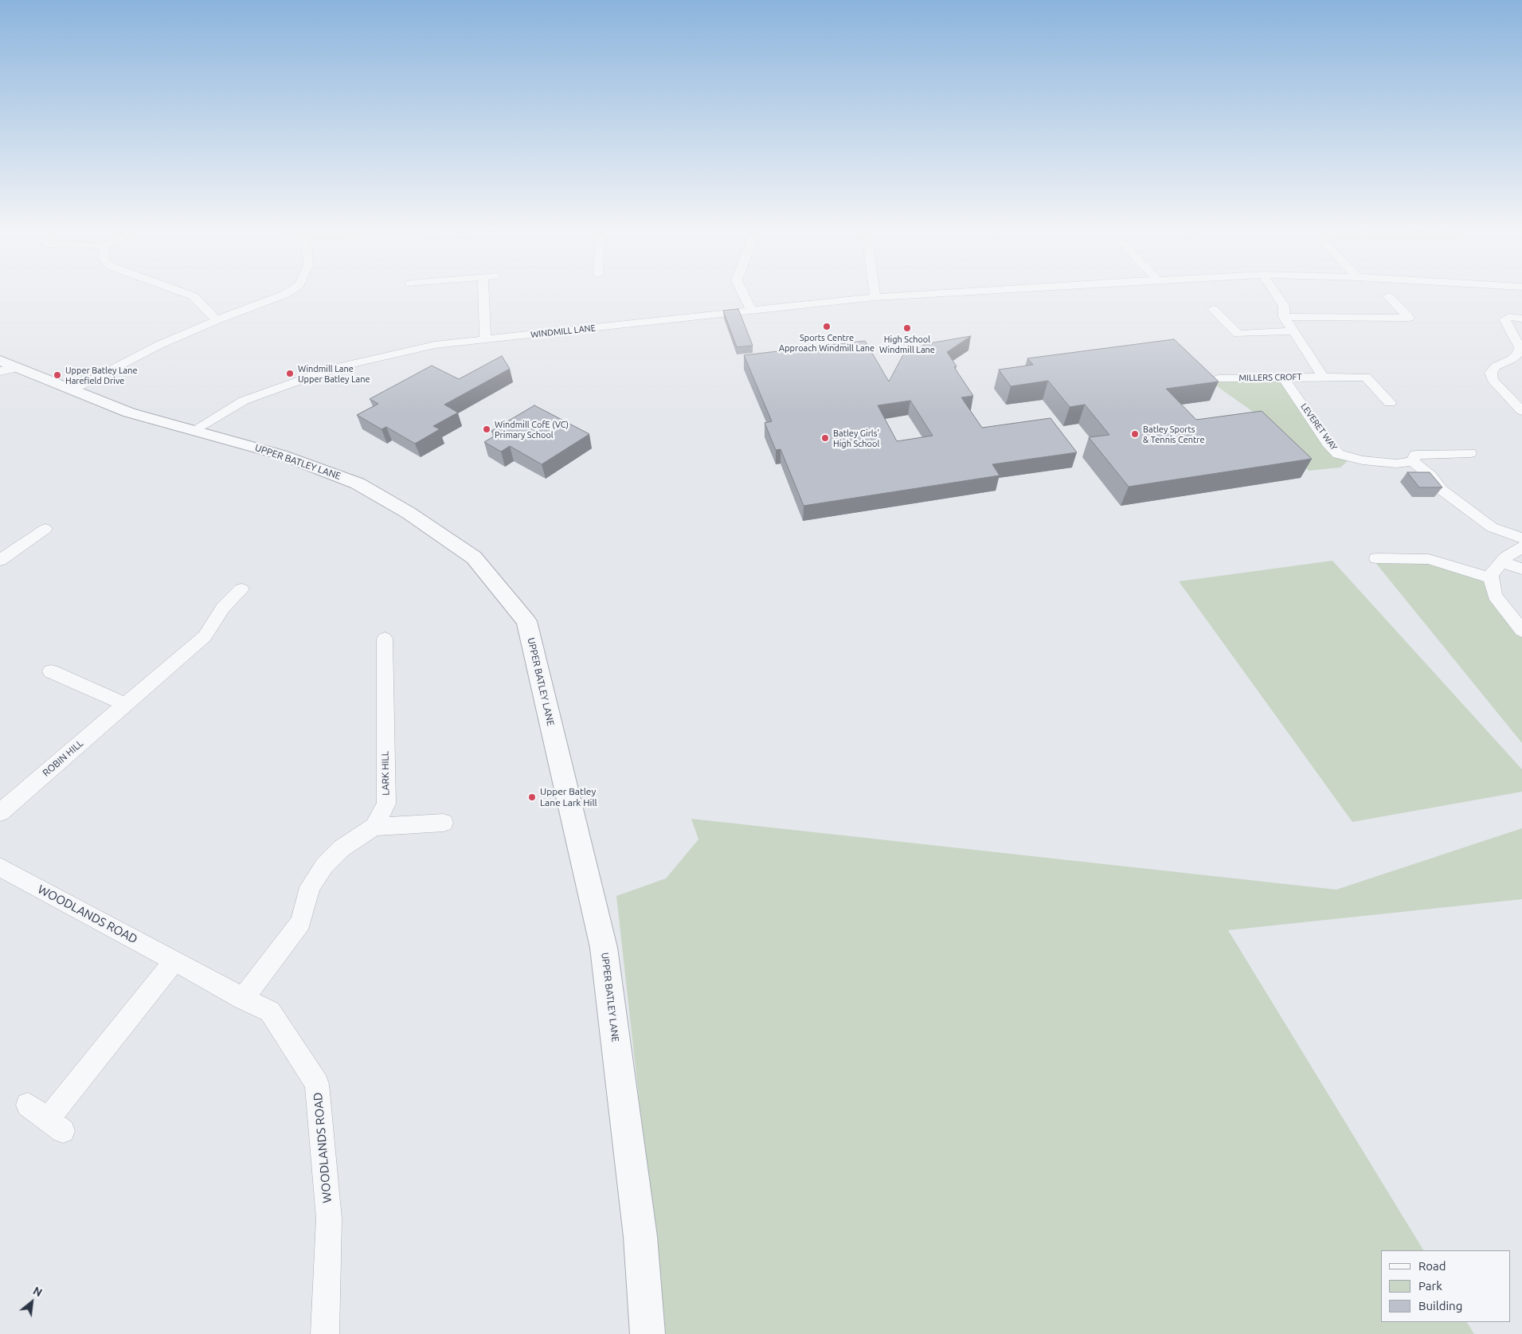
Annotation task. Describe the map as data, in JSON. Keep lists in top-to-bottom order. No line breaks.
{"streets":{"street":["WINDMILL LANE","MILLERS CROFT","LEVERET WAY","UPPER BATLEY LANE","ROBIN HILL","LARK HILL","WOODLANDS ROAD"]},"crossings":[["WINDMILL LANE","UPPER BATLEY LANE"],["MILLERS CROFT","LEVERET WAY"],["LARK HILL","WOODLANDS ROAD"]],"places":["Sports Centre Approach Windmill Lane","High School Windmill Lane","Windmill Lane Upper Batley Lane","Upper Batley Lane Harefield Drive","Windmill CofE (VC) Primary School","Batley Sports & Tennis Centre","Batley Girls' High School","Upper Batley Lane Lark Hill"],"legend":["Road","Park","Building"],"north":"top right"}
